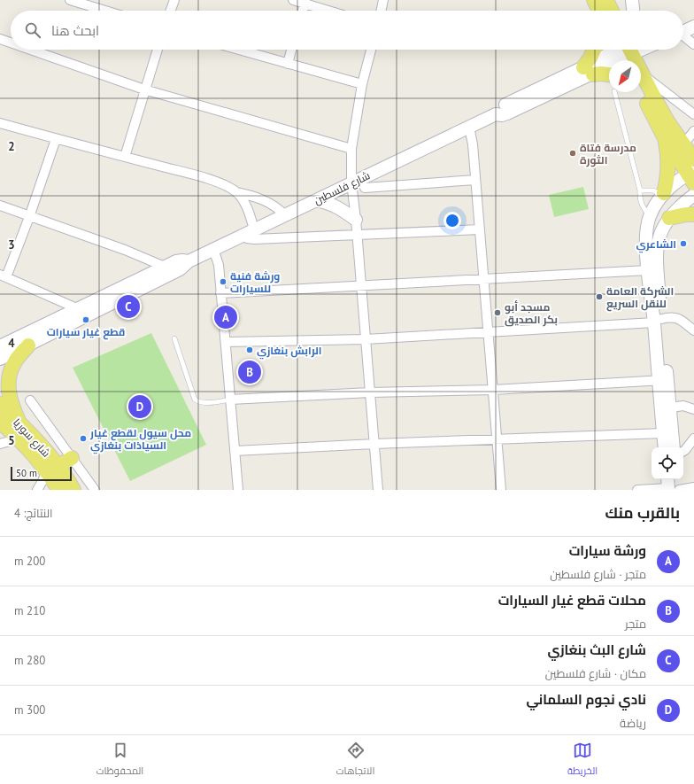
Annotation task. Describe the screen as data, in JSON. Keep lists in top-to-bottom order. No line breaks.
{"streets":{"main road":["شارع سوريا"],"street":["شارع فلسطين"]},"places":["مدرسة فتاة الثورة","الشاعري","ورشة فنية للسيارات","الشركة العامة للنقل السريع","مسجد أبو بكر الصديق","قطع غيار سيارات","الرابش بنغازي","محل سيول لقطع غيار السياذات بنغازي"],"scale_bar":"50 m","north":"bottom left","page":{"search":"ابحث هنا","pins":["C","A","B","D"],"scale":"50 m","heading":["بالقرب منك","النتائج: 4"],"list":[{"mark":"A","name":"ورشة سيارات","note":"متجر · شارع فلسطين","value":"200 m"},{"mark":"B","name":"محلات قطع غيار السيارات","note":"متجر","value":"210 m"},{"mark":"C","name":"شارع البث بنغازي","note":"مكان · شارع فلسطين","value":"280 m"},{"mark":"D","name":"نادي نجوم السلماني","note":"رياضة","value":"300 m"}],"nav":["الخريطة","الاتجاهات","المحفوظات"]},"grid":{"rows":["2","3","4","5"]}}
